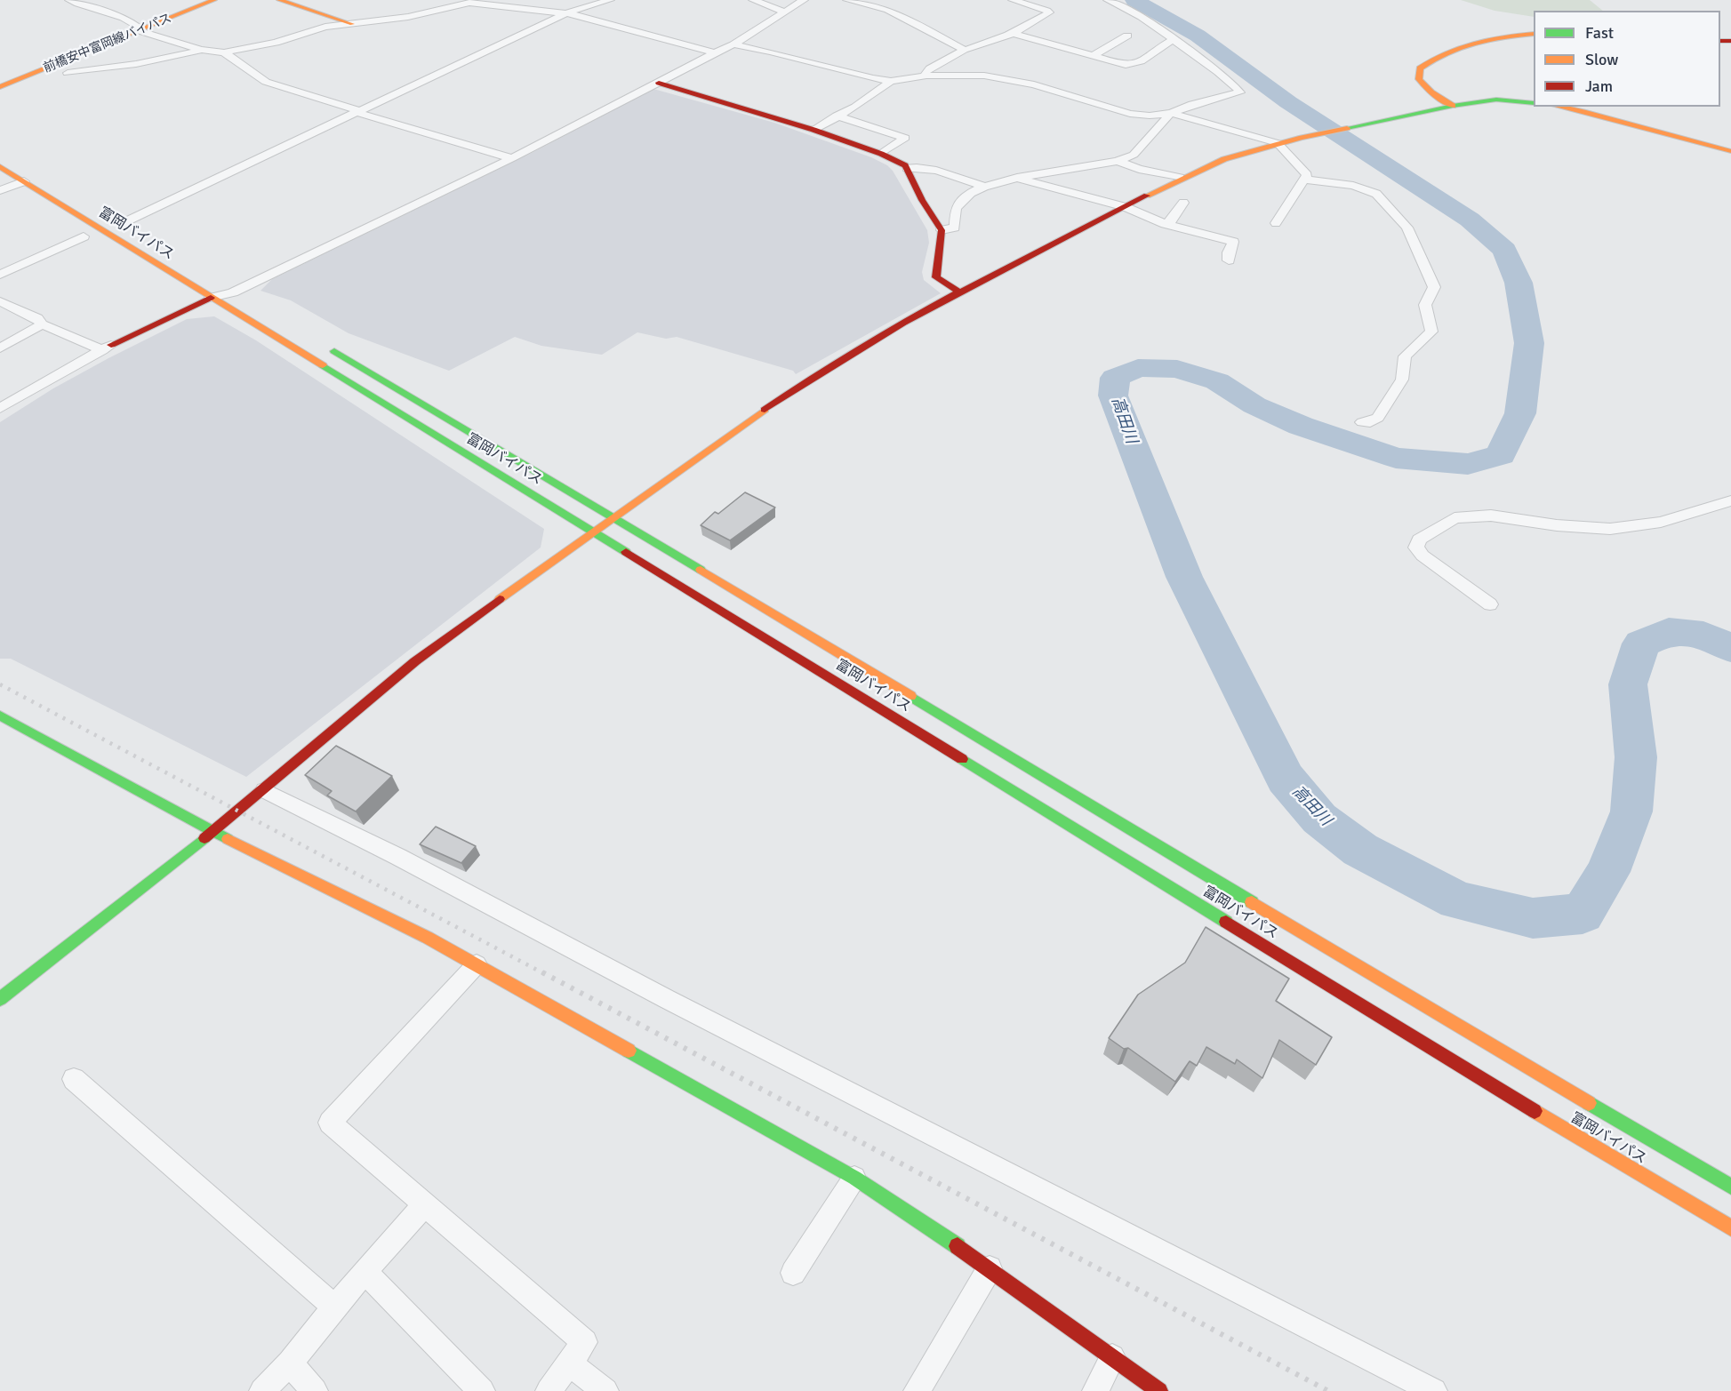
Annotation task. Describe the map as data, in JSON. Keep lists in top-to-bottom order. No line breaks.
{"streets":{"main road":["前橋安中富岡線バイパス","富岡バイパス"]},"water":["高田川"],"legend":["Fast","Slow","Jam"]}
